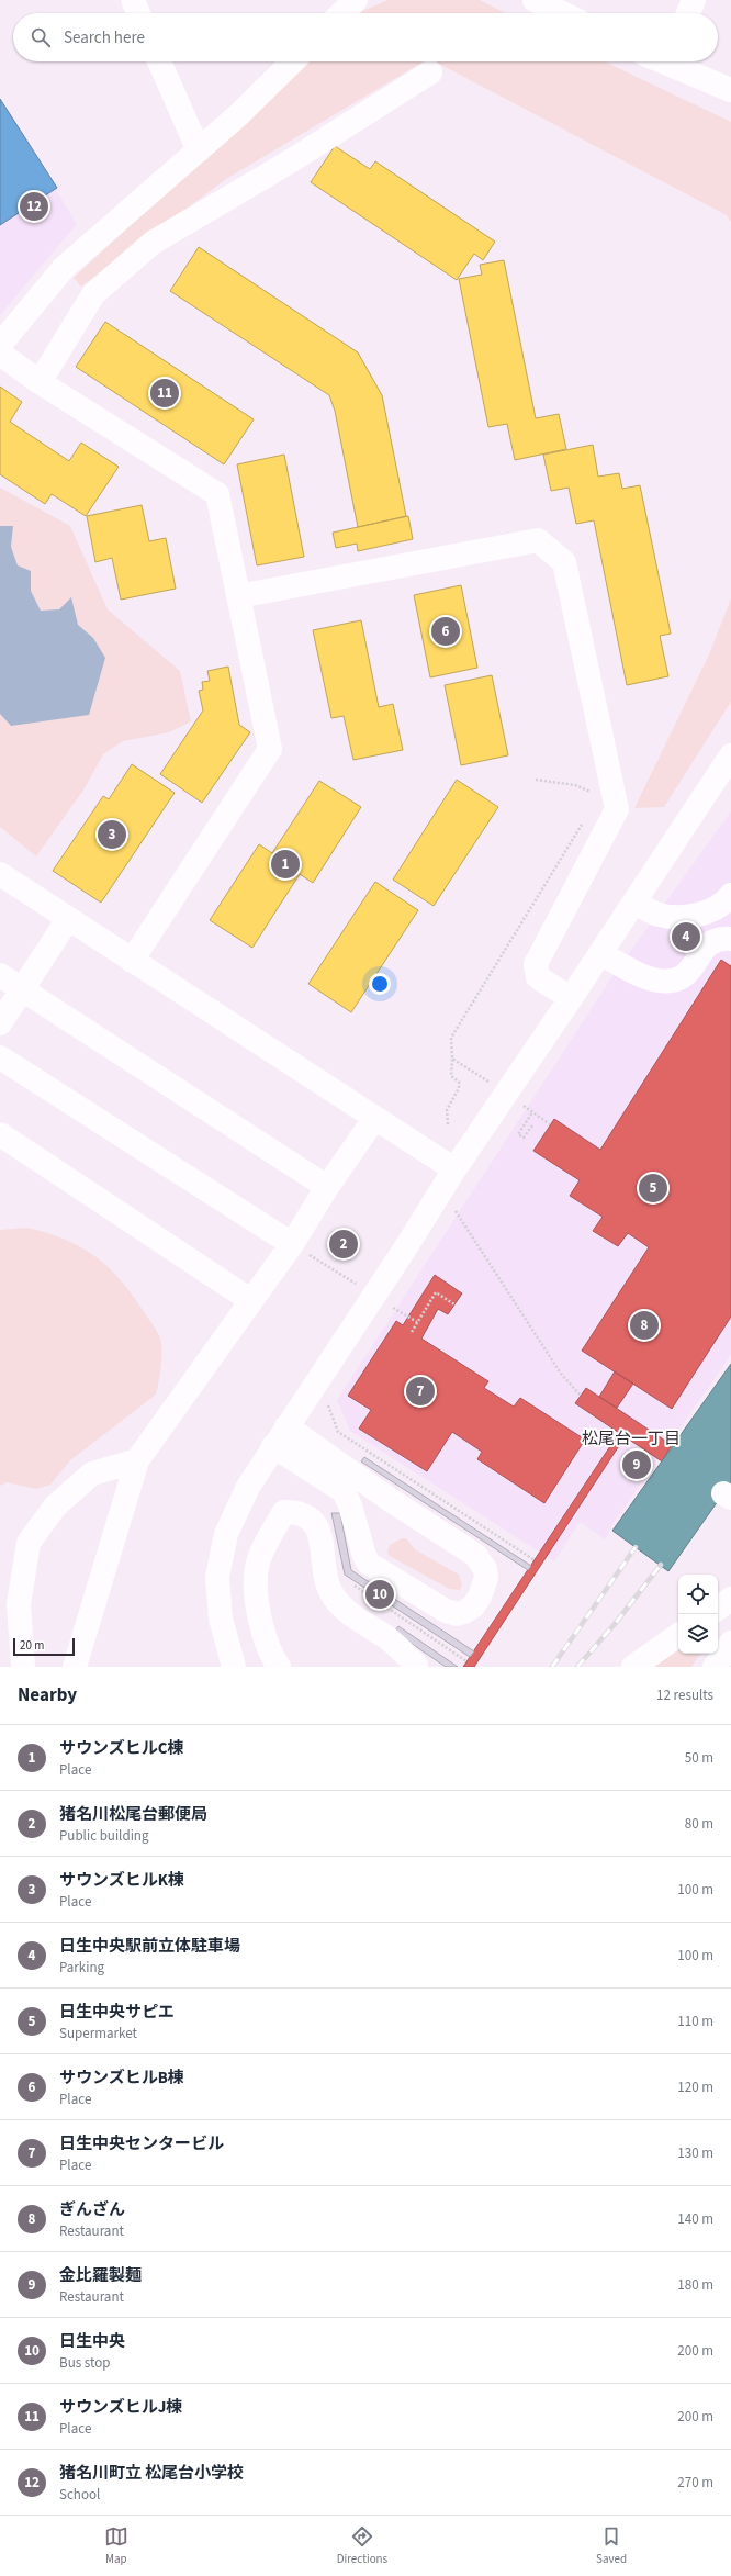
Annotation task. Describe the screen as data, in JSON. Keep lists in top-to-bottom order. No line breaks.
{"districts":["松尾台一丁目"],"scale_bar":"20 m","page":{"search":"Search here","pins":["12","11","6","3","1","4","5","2","8","7","9","10"],"scale":"20 m","heading":["Nearby","12 results"],"list":[{"mark":"1","name":"サウンズヒルC棟","note":"Place","value":"50 m"},{"mark":"2","name":"猪名川松尾台郵便局","note":"Public building","value":"80 m"},{"mark":"3","name":"サウンズヒルK棟","note":"Place","value":"100 m"},{"mark":"4","name":"日生中央駅前立体駐車場","note":"Parking","value":"100 m"},{"mark":"5","name":"日生中央サピエ","note":"Supermarket","value":"110 m"},{"mark":"6","name":"サウンズヒルB棟","note":"Place","value":"120 m"},{"mark":"7","name":"日生中央センタービル","note":"Place","value":"130 m"},{"mark":"8","name":"ぎんざん","note":"Restaurant","value":"140 m"},{"mark":"9","name":"金比羅製麺","note":"Restaurant","value":"180 m"},{"mark":"10","name":"日生中央","note":"Bus stop","value":"200 m"},{"mark":"11","name":"サウンズヒルJ棟","note":"Place","value":"200 m"},{"mark":"12","name":"猪名川町立 松尾台小学校","note":"School","value":"270 m"}],"nav":["Map","Directions","Saved"]}}
